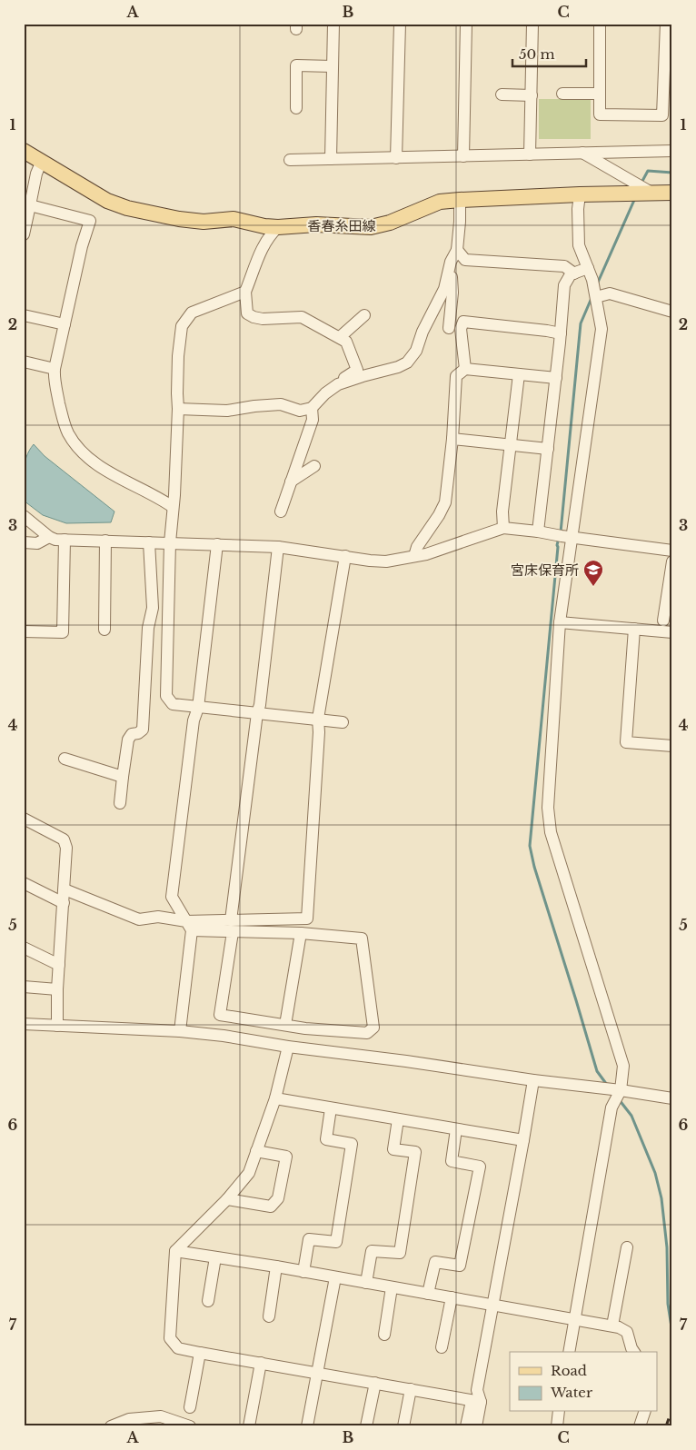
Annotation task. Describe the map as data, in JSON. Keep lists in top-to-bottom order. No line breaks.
{"streets":{"main road":["香春糸田線"]},"places":{"school or university":["宮床保育所"]},"legend":["Road","Water"],"scale_bar":"50 m","grid":{"columns":["A","B","C"],"rows":["1","2","3","4","5","6","7"]}}
